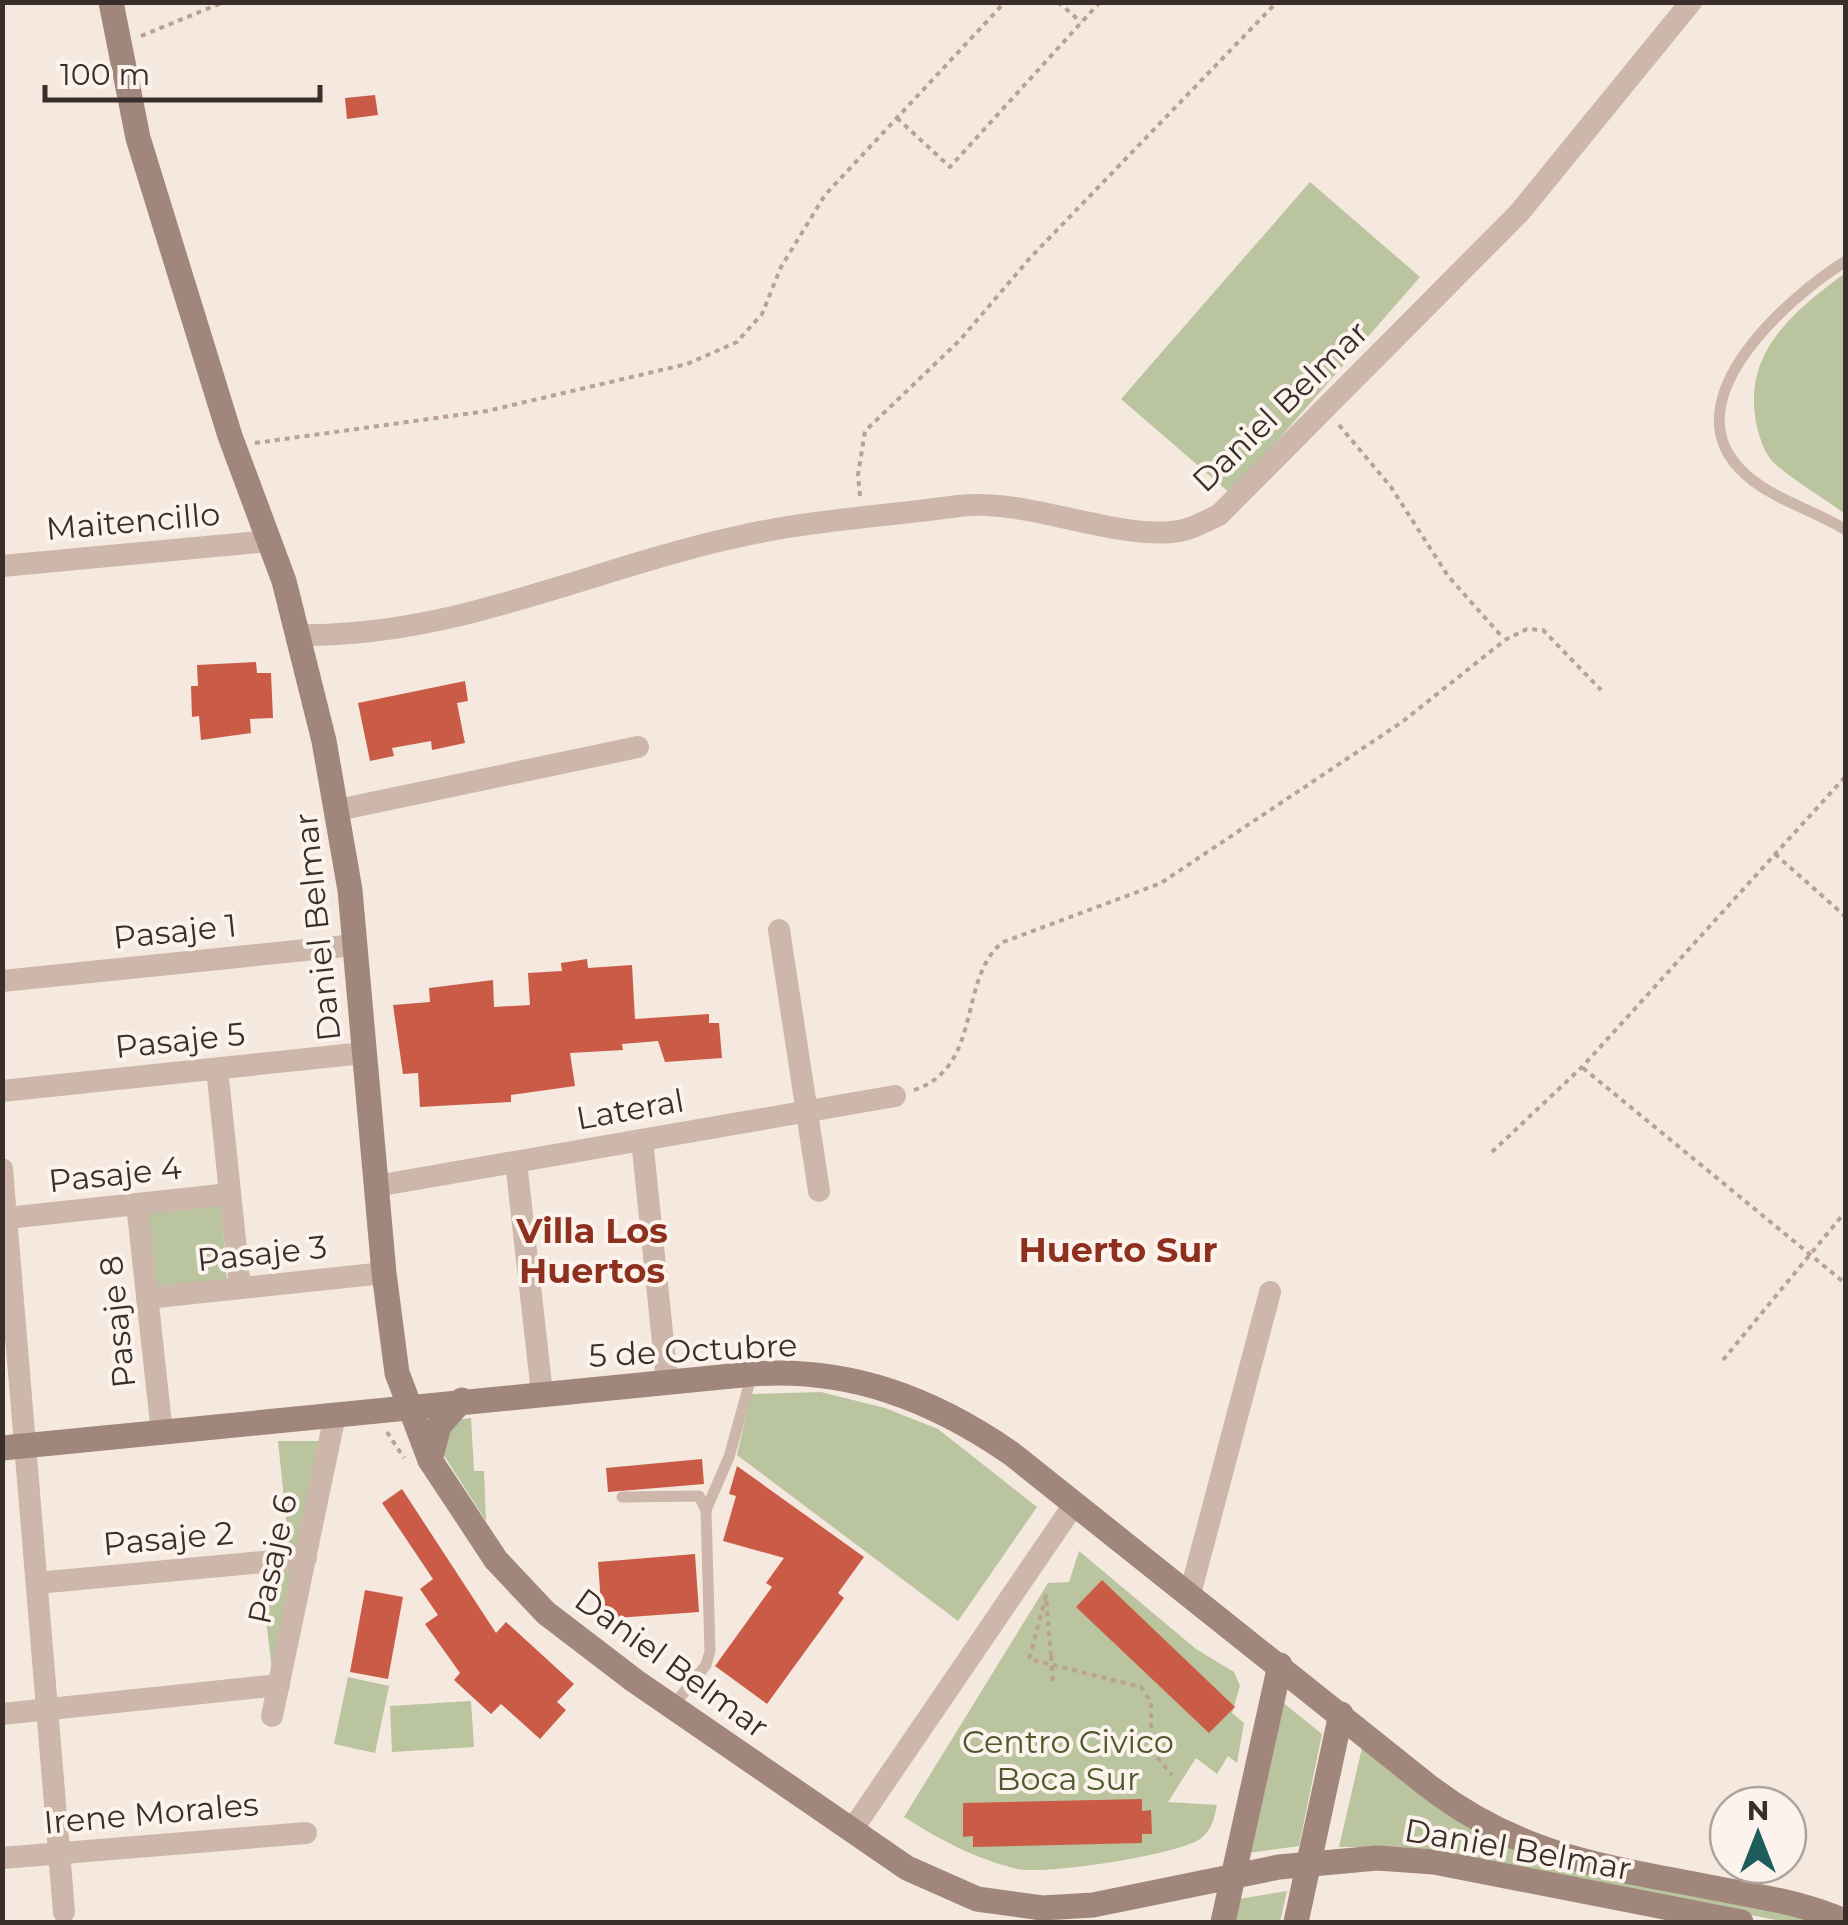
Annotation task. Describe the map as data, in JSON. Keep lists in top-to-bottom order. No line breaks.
{"streets":{"main road":["Daniel Belmar","5 de Octubre"],"street":["Maitencillo","Pasaje 1","Pasaje 5","Lateral","Pasaje 4","Pasaje 3","Pasaje 8","Pasaje 2","Pasaje 6","Irene Morales"]},"crossings":[["Daniel Belmar","Maitencillo"],["Daniel Belmar","Pasaje 1"],["Daniel Belmar","Pasaje 5"],["Daniel Belmar","Lateral"],["Daniel Belmar","Pasaje 3"],["Daniel Belmar","5 de Octubre"],["Pasaje 4","Pasaje 8"],["Pasaje 3","Pasaje 8"],["Pasaje 8","5 de Octubre"],["5 de Octubre","Pasaje 6"],["Pasaje 2","Pasaje 6"]],"districts":["Villa Los Huertos","Huerto Sur"],"parks":["Centro Civico Boca Sur"],"scale_bar":"100 m","north":"top"}
